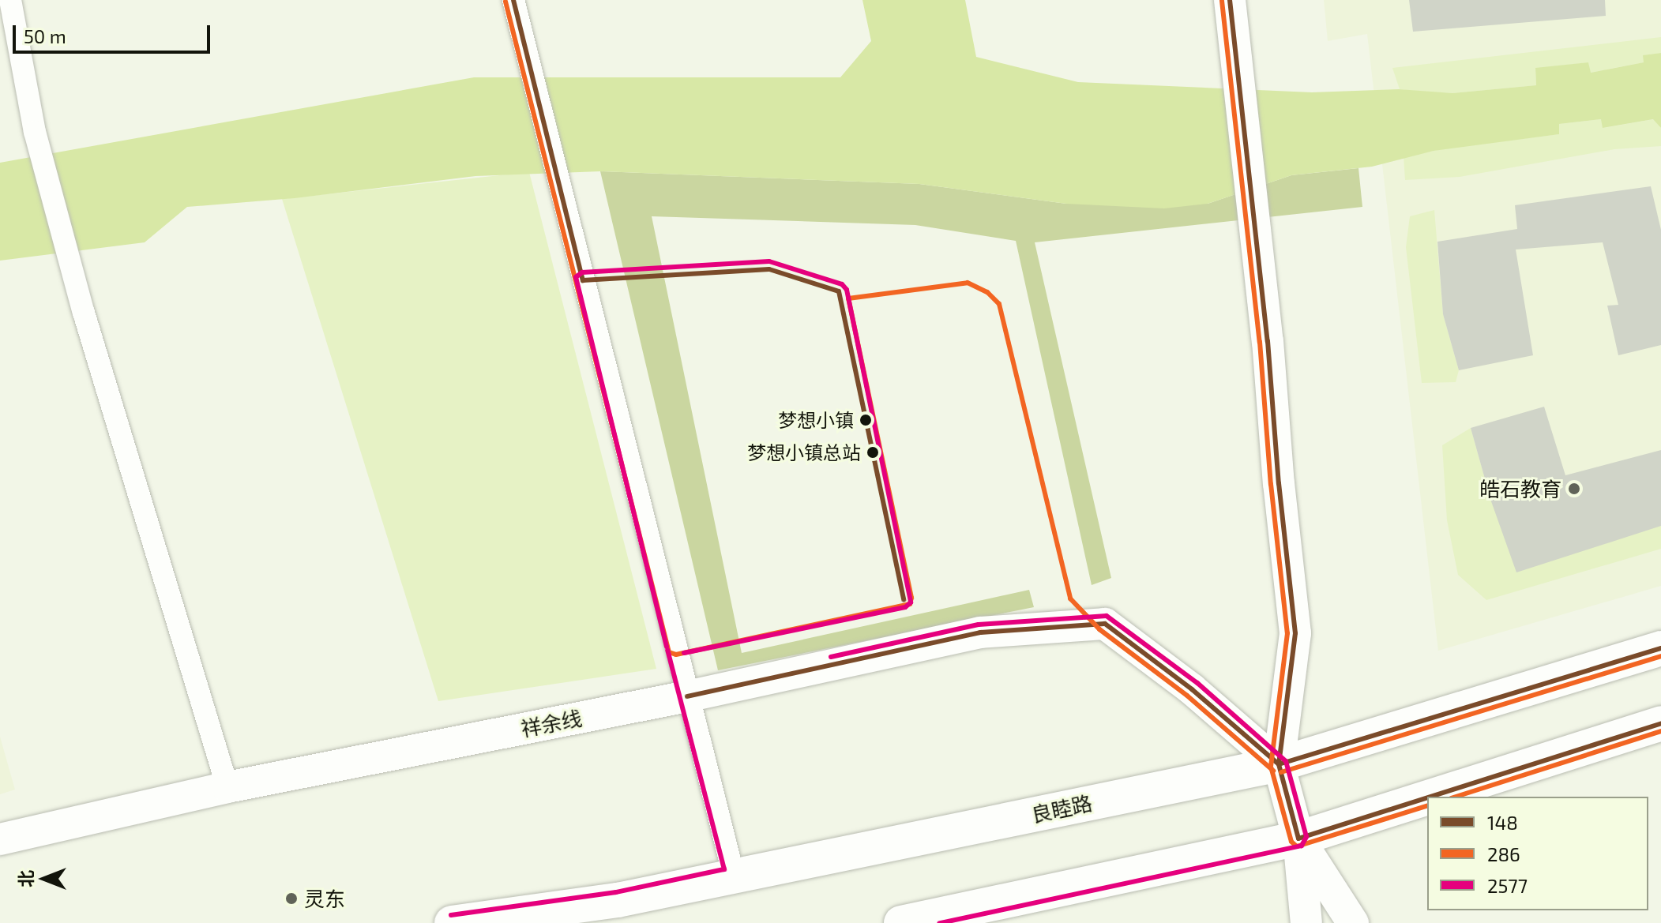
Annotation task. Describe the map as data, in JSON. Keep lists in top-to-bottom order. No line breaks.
{"streets":{"main road":["良睦路"],"street":["祥余线"]},"crossings":[["祥余线","良睦路"]],"places":["梦想小镇","梦想小镇总站","皓石教育","灵东"],"lines":["transit line 148","transit line 286","transit line 2577"],"legend":["148","286","2577"],"scale_bar":"50 m","north":"left"}
